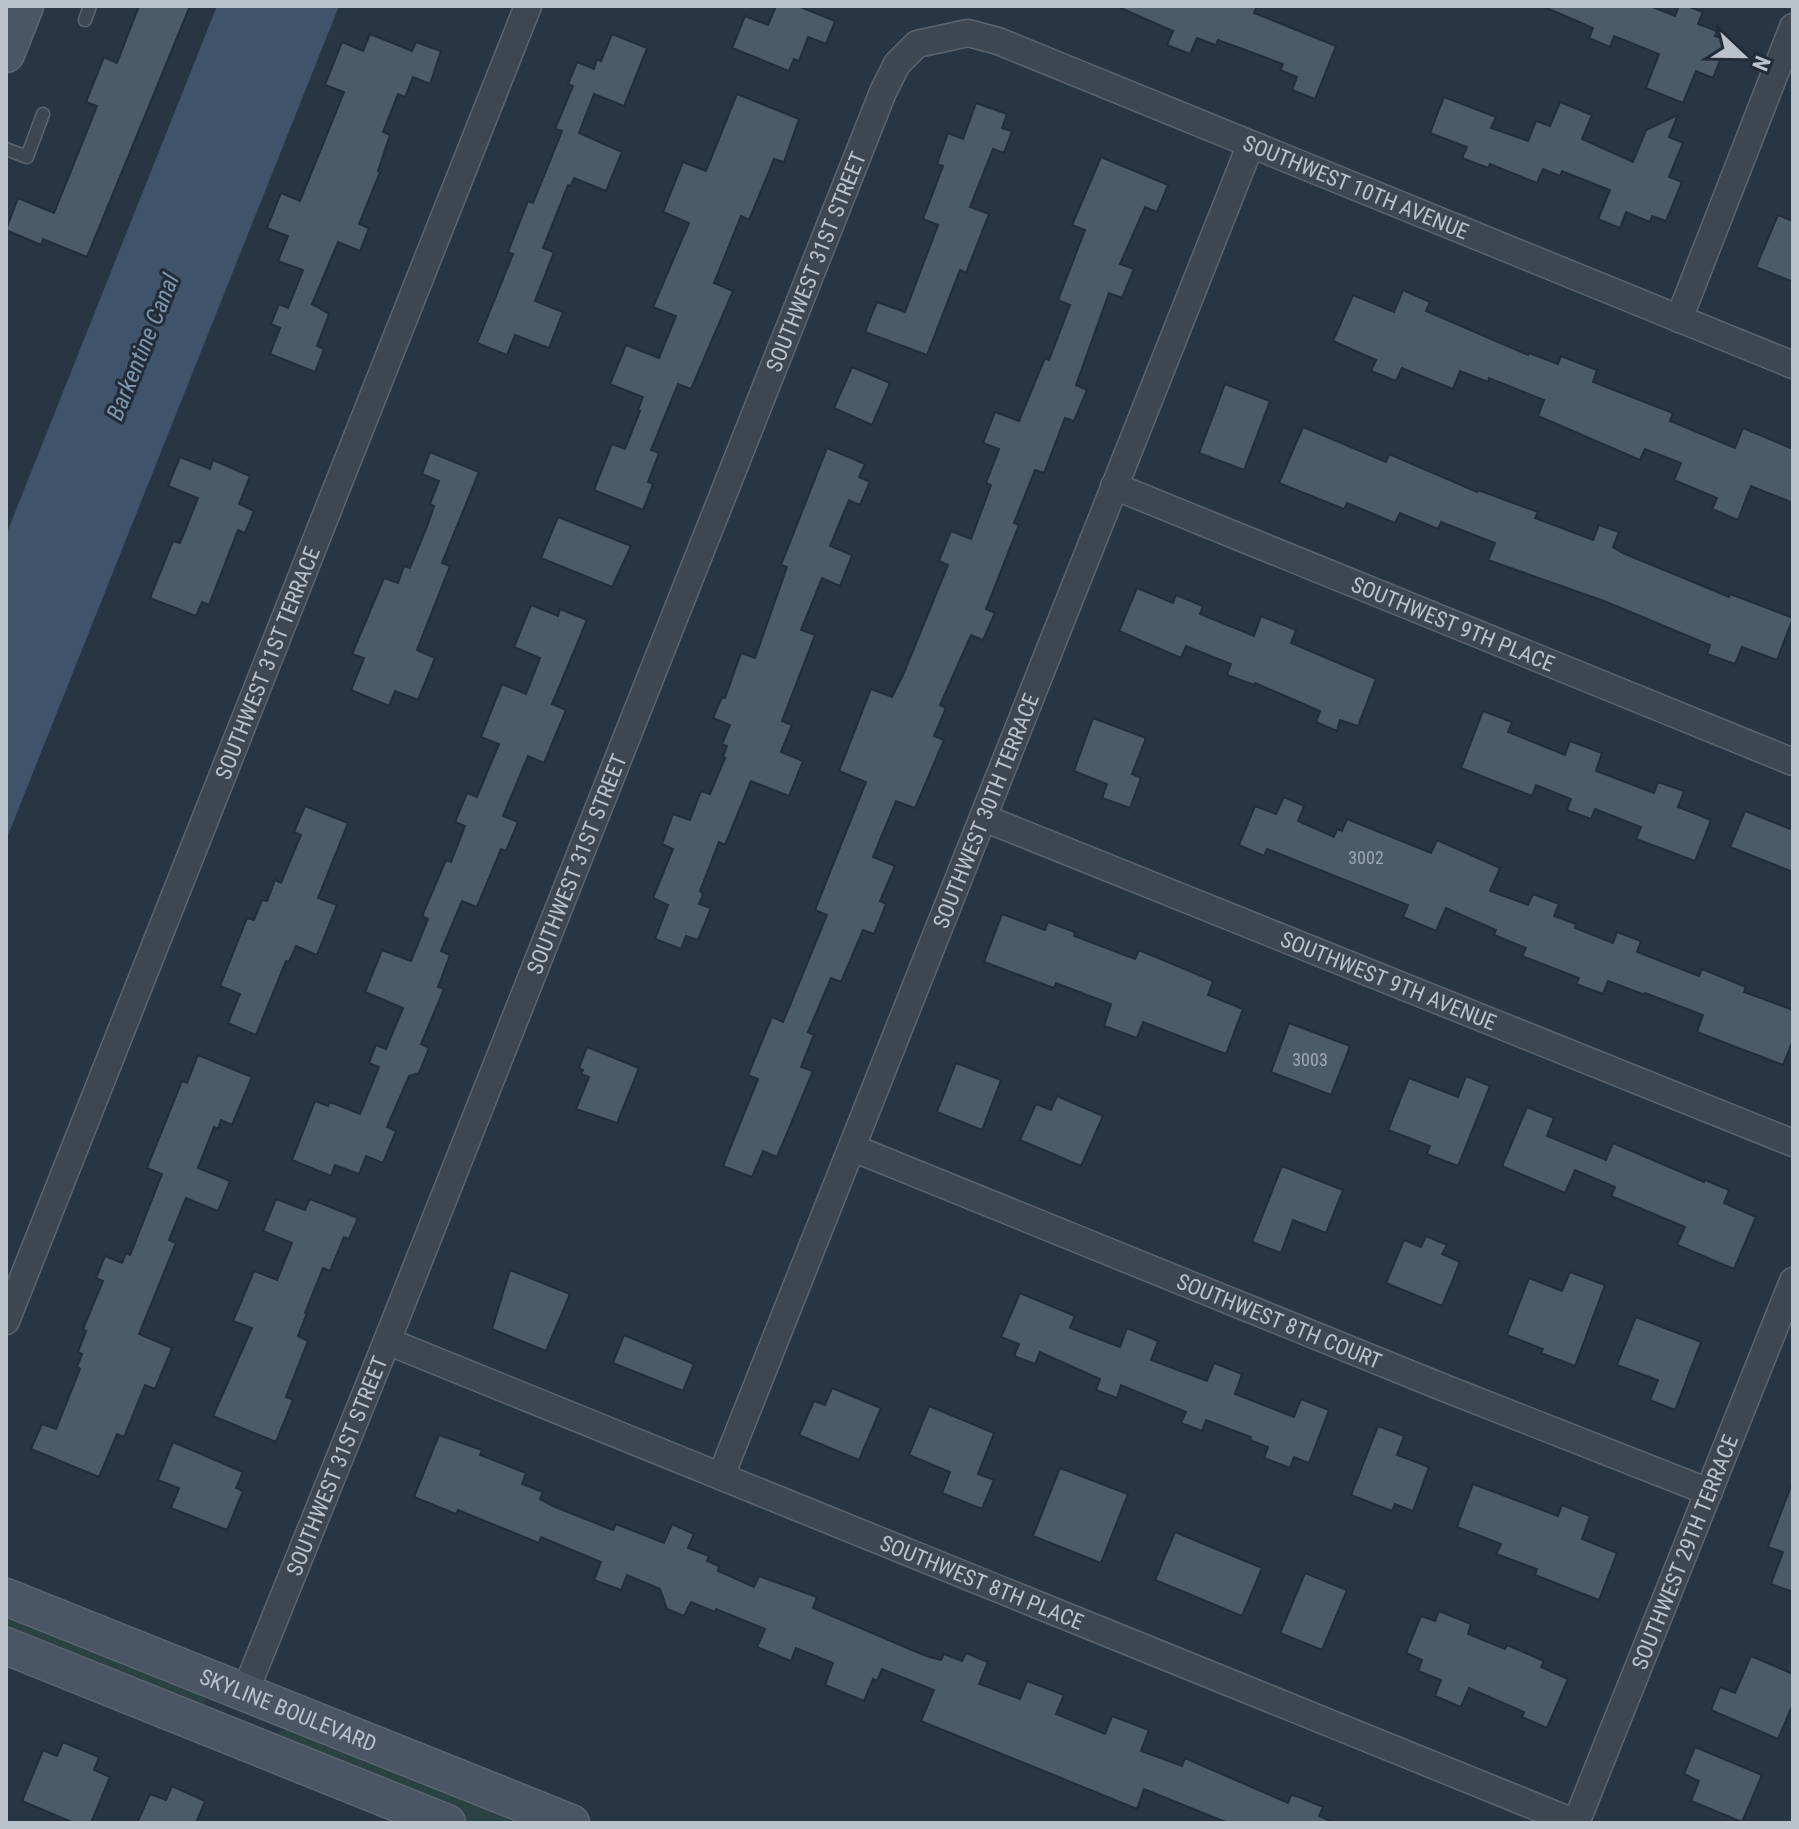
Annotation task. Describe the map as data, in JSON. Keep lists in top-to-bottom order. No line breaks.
{"streets":{"street":["SOUTHWEST 10TH AVENUE","SOUTHWEST 31ST STREET","SOUTHWEST 9TH PLACE","SOUTHWEST 31ST TERRACE","SOUTHWEST 30TH TERRACE","SOUTHWEST 9TH AVENUE","SOUTHWEST 8TH COURT","SOUTHWEST 29TH TERRACE","SOUTHWEST 8TH PLACE","SKYLINE BOULEVARD"]},"crossings":[["SOUTHWEST 10TH AVENUE","SOUTHWEST 31ST STREET"],["SOUTHWEST 10TH AVENUE","SOUTHWEST 30TH TERRACE"],["SOUTHWEST 31ST STREET","SOUTHWEST 8TH PLACE"],["SOUTHWEST 31ST STREET","SKYLINE BOULEVARD"],["SOUTHWEST 9TH PLACE","SOUTHWEST 30TH TERRACE"],["SOUTHWEST 30TH TERRACE","SOUTHWEST 9TH AVENUE"],["SOUTHWEST 30TH TERRACE","SOUTHWEST 8TH COURT"],["SOUTHWEST 30TH TERRACE","SOUTHWEST 8TH PLACE"],["SOUTHWEST 8TH COURT","SOUTHWEST 29TH TERRACE"],["SOUTHWEST 29TH TERRACE","SOUTHWEST 8TH PLACE"]],"water":["Barkentine Canal"],"house_numbers":["3002","3003"],"north":"right"}
